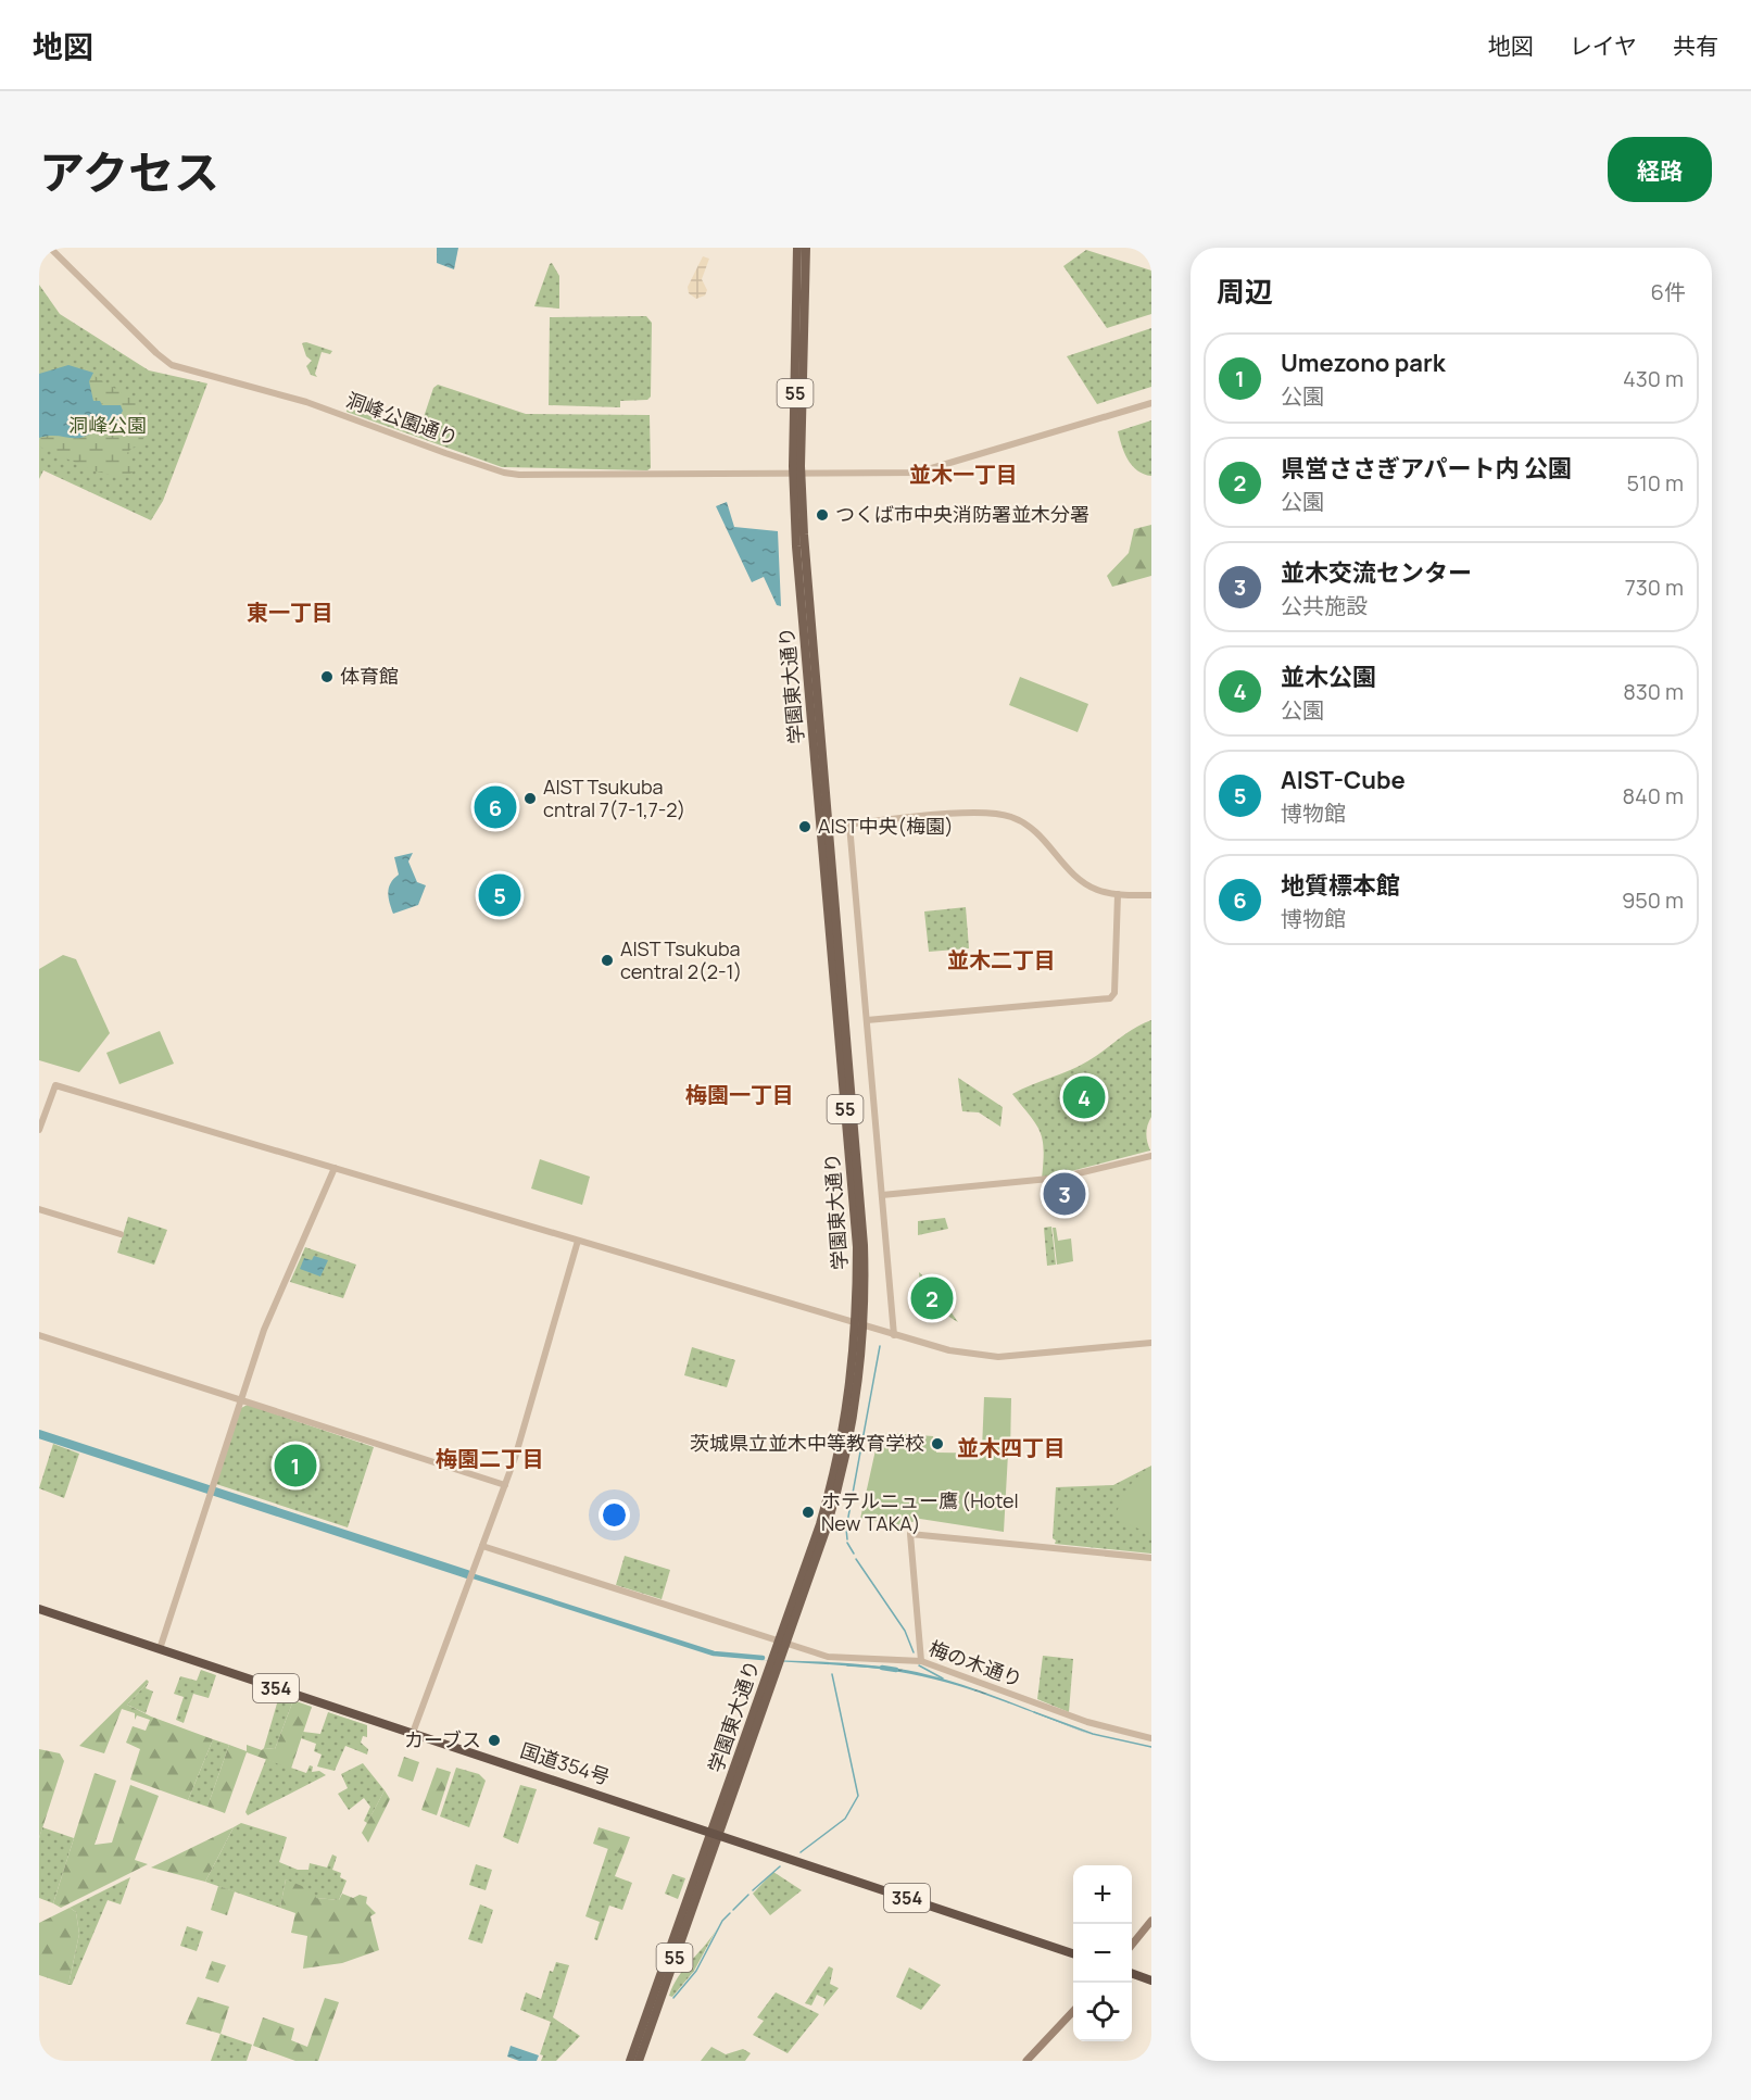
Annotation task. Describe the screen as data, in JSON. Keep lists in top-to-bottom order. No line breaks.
{"streets":{"highway":["354","国道354号"],"main road":["55","学園東大通り"],"street":["洞峰公園通り","梅の木通り"]},"crossings":[["洞峰公園通り","学園東大通り"],["学園東大通り","梅の木通り"],["学園東大通り","国道354号"]],"districts":["並木一丁目","東一丁目","並木二丁目","梅園一丁目","並木四丁目","梅園二丁目"],"parks":["洞峰公園"],"places":["つくば市中央消防署並木分署","体育館","AIST Tsukuba cntral 7(7-1,7-2)","AIST中央(梅園)","AIST Tsukuba central 2(2-1)","茨城県立並木中等教育学校","ホテルニュー鷹 (Hotel New TAKA)","カーブス"],"page":{"header":"地図","nav":["地図","レイヤ","共有"],"title":"アクセス","buttons":"経路","heading":["周辺","6件"],"list":[{"mark":"1","name":"Umezono park","note":"公園","value":"430 m"},{"mark":"2","name":"県営ささぎアパート内 公園","note":"公園","value":"510 m"},{"mark":"3","name":"並木交流センター","note":"公共施設","value":"730 m"},{"mark":"4","name":"並木公園","note":"公園","value":"830 m"},{"mark":"5","name":"AIST-Cube","note":"博物館","value":"840 m"},{"mark":"6","name":"地質標本館","note":"博物館","value":"950 m"}],"pins":["6","5","4","3","2","1"],"map_buttons":["+","−"]}}
